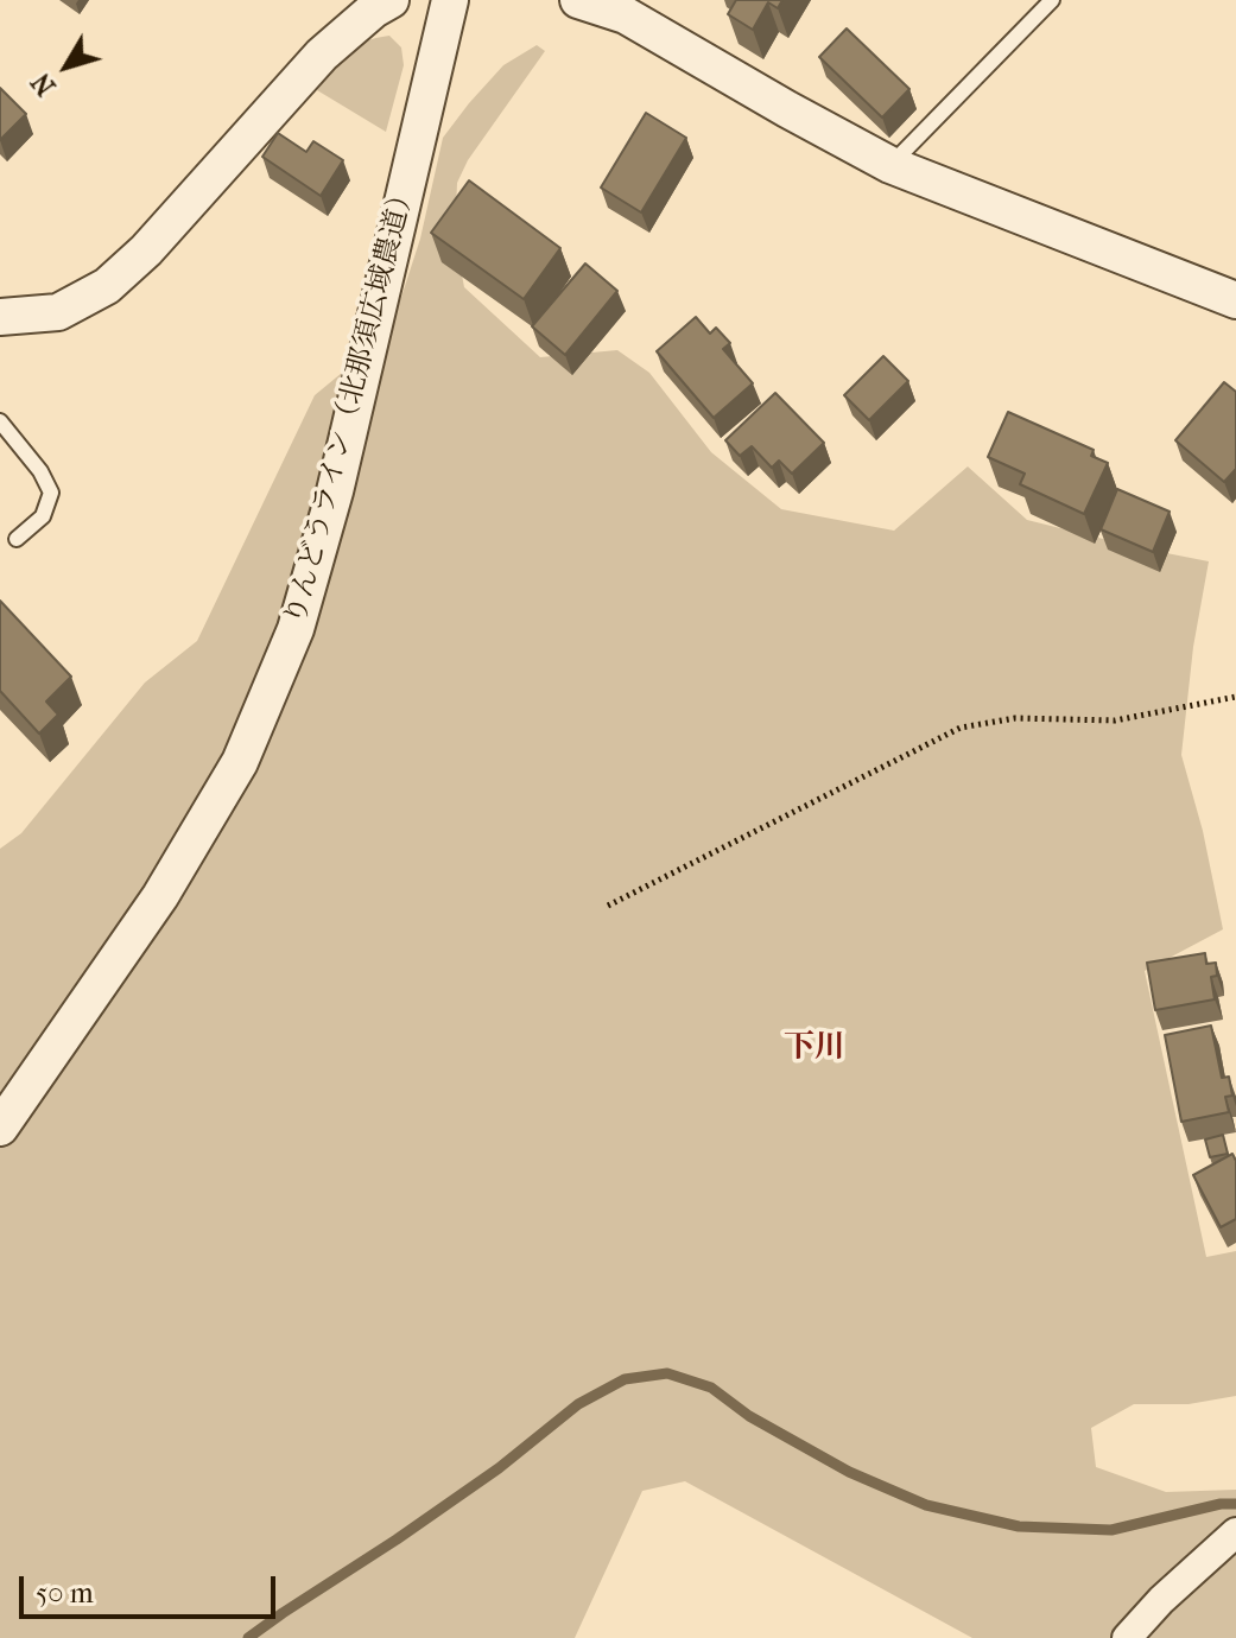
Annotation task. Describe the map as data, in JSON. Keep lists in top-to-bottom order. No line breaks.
{"streets":{"street":["りんどうライン（北那須広域農道）"]},"districts":["下川"],"scale_bar":"50 m","north":"bottom left"}
